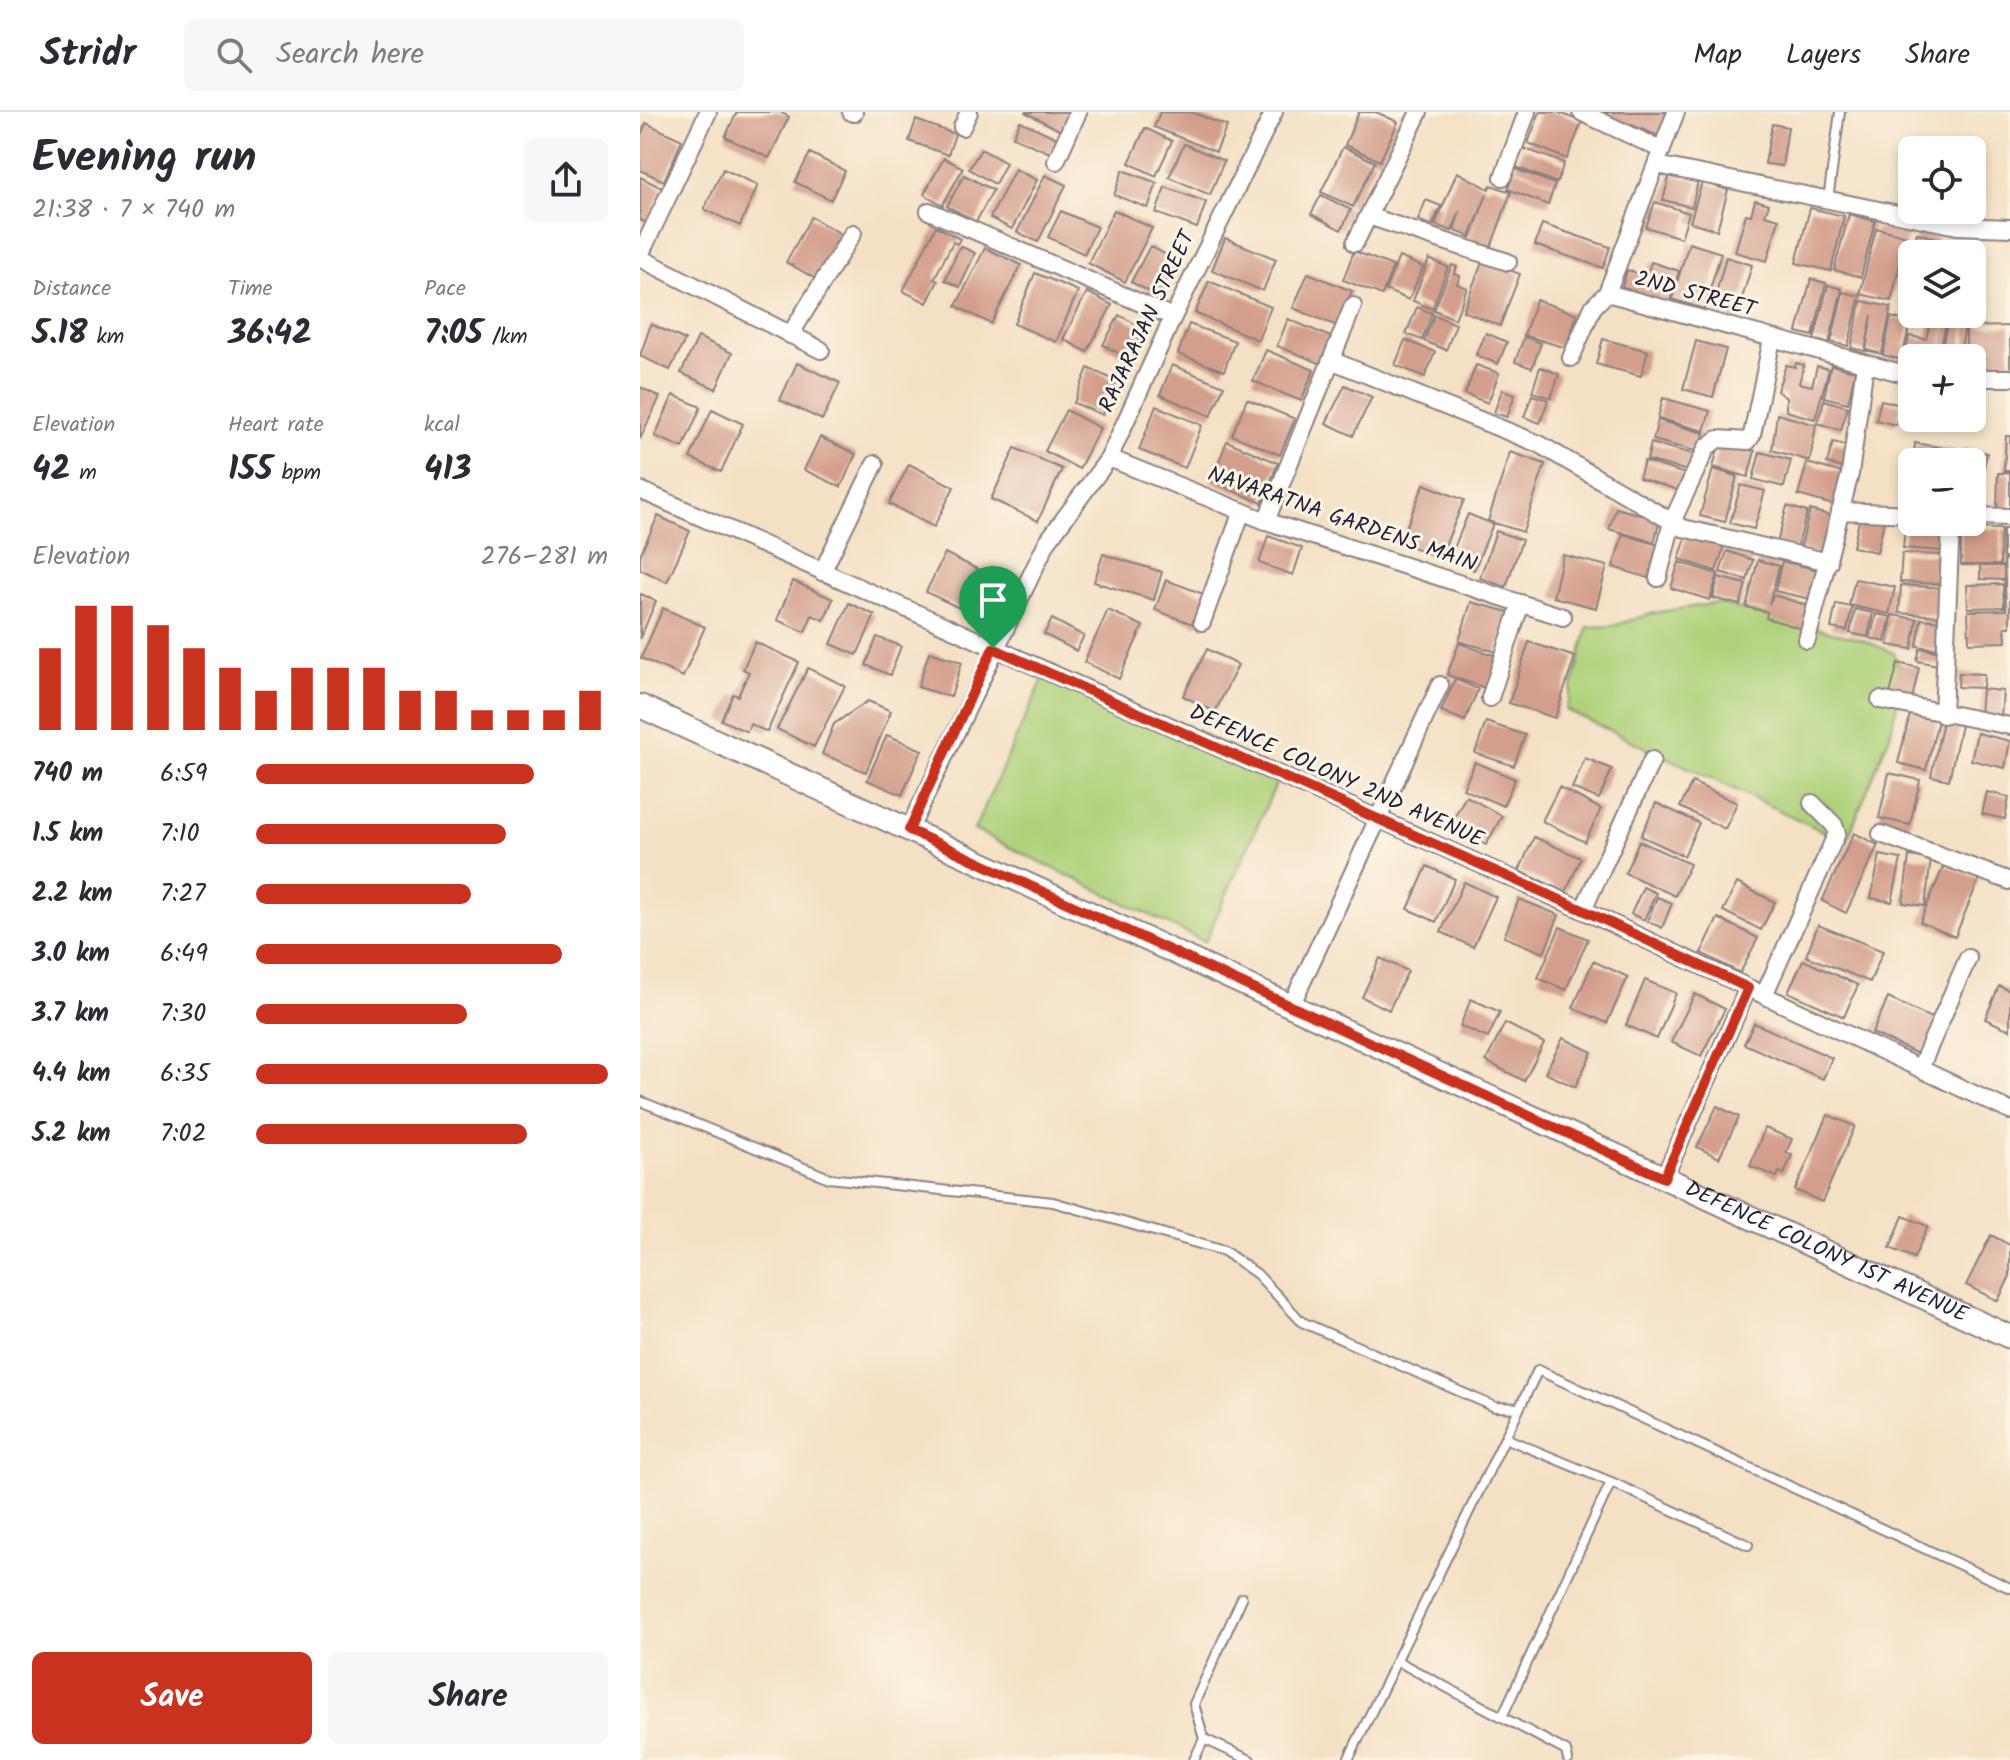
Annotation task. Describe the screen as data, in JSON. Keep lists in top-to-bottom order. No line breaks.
{"streets":{"street":["2ND STREET","RAJARAJAN STREET","NAVARATNA GARDENS MAIN","DEFENCE COLONY 2ND AVENUE","DEFENCE COLONY 1ST AVENUE"]},"crossings":[["RAJARAJAN STREET","NAVARATNA GARDENS MAIN"],["RAJARAJAN STREET","DEFENCE COLONY 2ND AVENUE"],["RAJARAJAN STREET","DEFENCE COLONY 1ST AVENUE"]],"page":{"header":"Stridr","search":"Search here","nav":["Map","Layers","Share"],"heading":["Evening run","21:38 · 7 × 740 m"],"map_buttons":["+","−"],"stats":[["Distance","5.18 km"],["Time","36:42"],["Pace","7:05 /km"],["Elevation","42 m"],["Heart rate","155 bpm"],["kcal","413"]],"chart":["Elevation","276–281 m"],"list":[{"name":"740 m","note":"6:59"},{"name":"1.5 km","note":"7:10"},{"name":"2.2 km","note":"7:27"},{"name":"3.0 km","note":"6:49"},{"name":"3.7 km","note":"7:30"},{"name":"4.4 km","note":"6:35"},{"name":"5.2 km","note":"7:02"}],"buttons":["Save","Share"]}}
